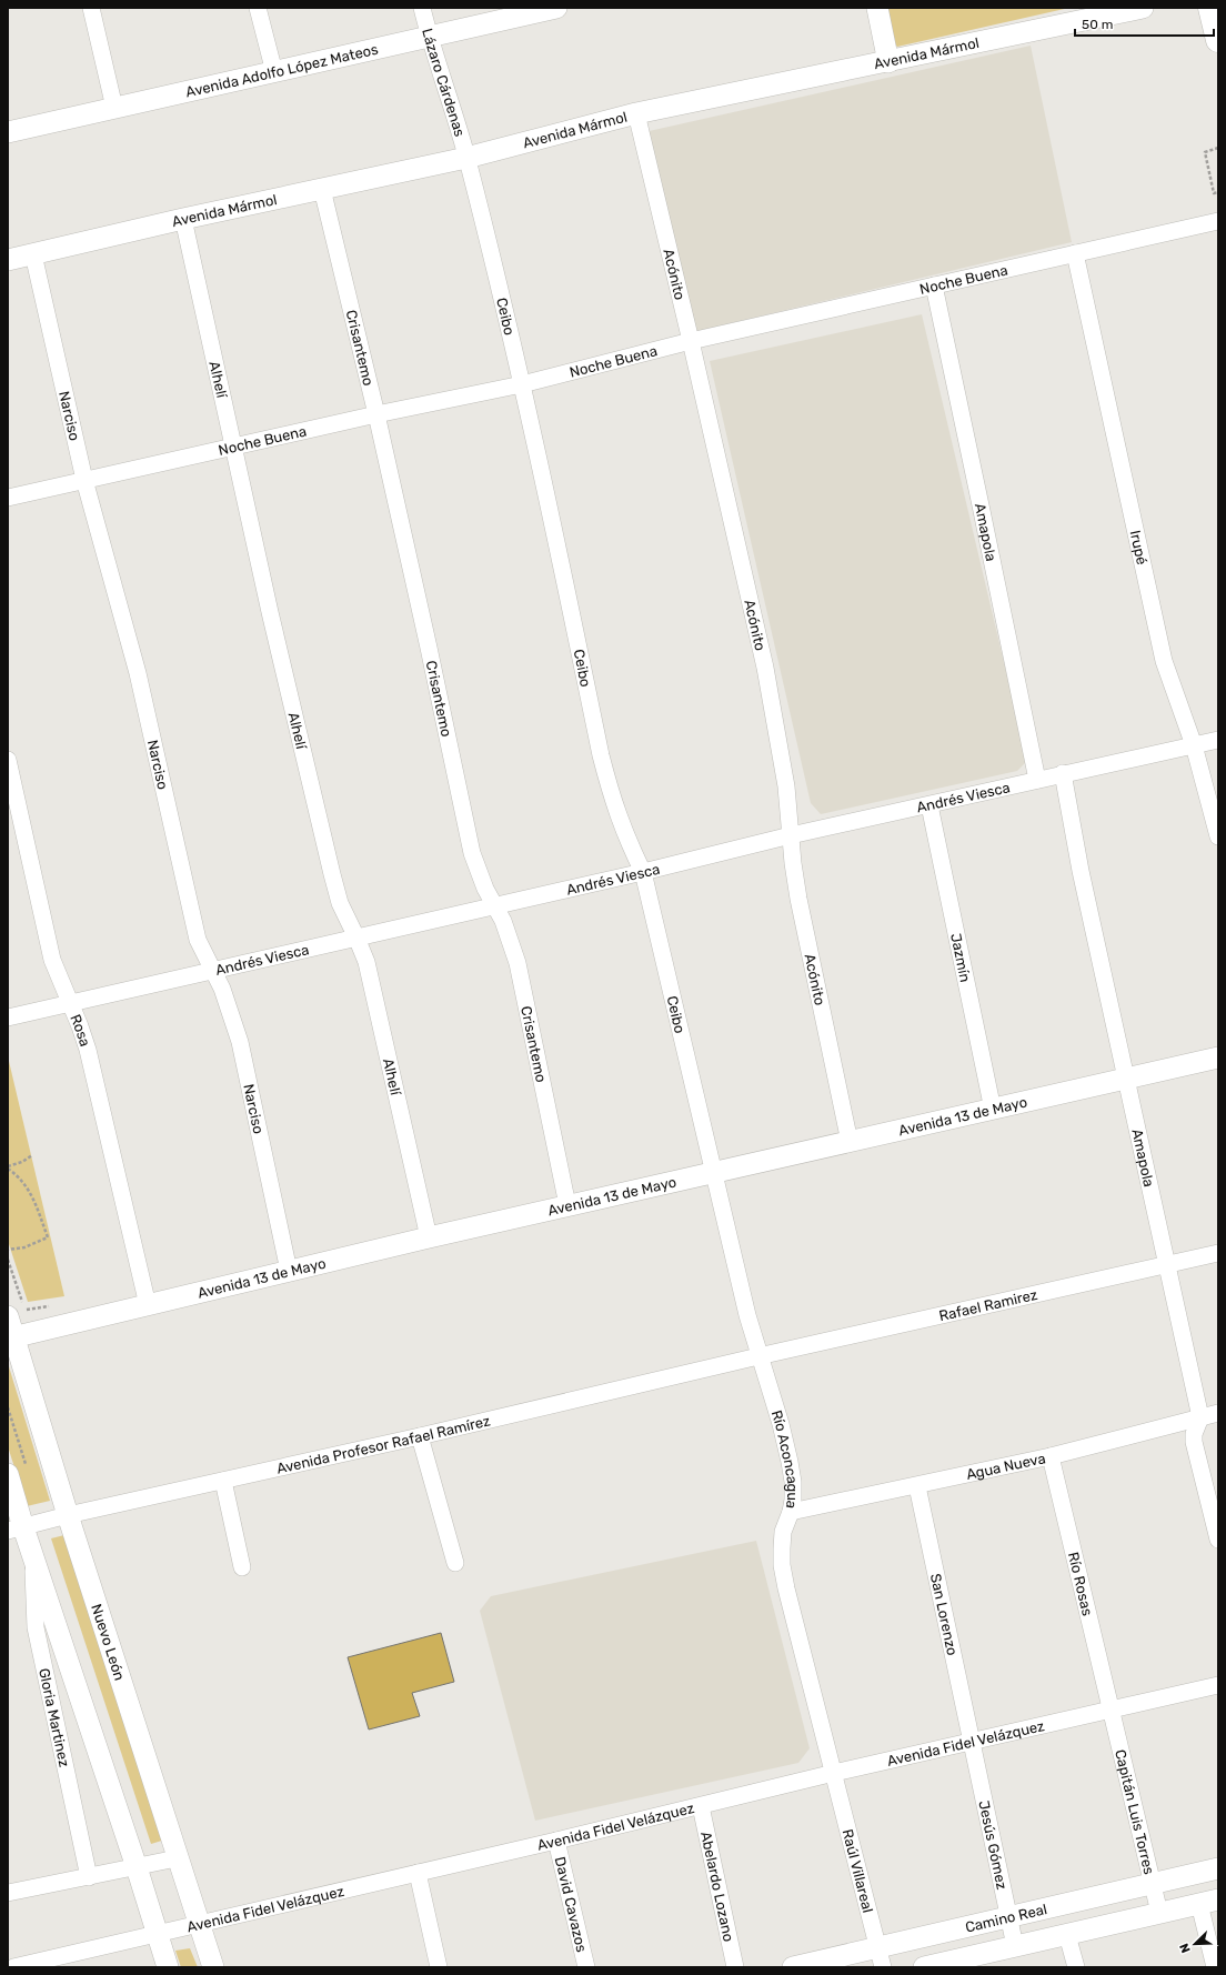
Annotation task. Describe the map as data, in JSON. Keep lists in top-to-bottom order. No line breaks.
{"streets":{"street":["Avenida Mármol","Avenida Adolfo López Mateos","Lázaro Cárdenas","Acónito","Noche Buena","Ceibo","Crisantemo","Alhelí","Narciso","Amapola","Irupé","Andrés Viesca","Jazmín","Rosa","Avenida 13 de Mayo","Rafael Ramirez","Avenida Profesor Rafael Ramírez","Río Aconcagua","Agua Nueva","Río Rosas","San Lorenzo","Nuevo León","Gloria Martinez","Avenida Fidel Velázquez","Capitán Luis Torres","Jesús Gómez","Raúl Villareal","Abelardo Lozano","David Cavazos","Camino Real"]},"crossings":[["Avenida Mármol","Lázaro Cárdenas"],["Avenida Mármol","Acónito"],["Avenida Mármol","Ceibo"],["Avenida Mármol","Crisantemo"],["Avenida Mármol","Alhelí"],["Avenida Mármol","Narciso"],["Avenida Adolfo López Mateos","Lázaro Cárdenas"],["Lázaro Cárdenas","Ceibo"],["Acónito","Noche Buena"],["Acónito","Andrés Viesca"],["Acónito","Avenida 13 de Mayo"],["Noche Buena","Ceibo"],["Noche Buena","Crisantemo"],["Noche Buena","Alhelí"],["Noche Buena","Narciso"],["Noche Buena","Amapola"],["Noche Buena","Irupé"],["Ceibo","Andrés Viesca"],["Ceibo","Avenida 13 de Mayo"],["Ceibo","Río Aconcagua"],["Crisantemo","Andrés Viesca"],["Crisantemo","Avenida 13 de Mayo"],["Alhelí","Andrés Viesca"],["Alhelí","Avenida 13 de Mayo"],["Narciso","Andrés Viesca"],["Narciso","Avenida 13 de Mayo"],["Amapola","Andrés Viesca"],["Amapola","Avenida 13 de Mayo"],["Amapola","Rafael Ramirez"],["Amapola","Agua Nueva"],["Irupé","Andrés Viesca"],["Andrés Viesca","Jazmín"],["Andrés Viesca","Rosa"],["Jazmín","Avenida 13 de Mayo"],["Rosa","Avenida 13 de Mayo"],["Avenida 13 de Mayo","Río Aconcagua"],["Avenida 13 de Mayo","Nuevo León"],["Rafael Ramirez","Avenida Profesor Rafael Ramírez"],["Rafael Ramirez","Río Aconcagua"],["Avenida Profesor Rafael Ramírez","Río Aconcagua"],["Avenida Profesor Rafael Ramírez","Nuevo León"],["Río Aconcagua","Agua Nueva"],["Río Aconcagua","Avenida Fidel Velázquez"],["Río Aconcagua","Raúl Villareal"],["Agua Nueva","Río Rosas"],["Agua Nueva","San Lorenzo"],["Río Rosas","Avenida Fidel Velázquez"],["Río Rosas","Capitán Luis Torres"],["San Lorenzo","Avenida Fidel Velázquez"],["San Lorenzo","Jesús Gómez"],["Nuevo León","Avenida Fidel Velázquez"],["Avenida Fidel Velázquez","Capitán Luis Torres"],["Avenida Fidel Velázquez","Jesús Gómez"],["Avenida Fidel Velázquez","Raúl Villareal"],["Avenida Fidel Velázquez","Abelardo Lozano"],["Avenida Fidel Velázquez","David Cavazos"],["Capitán Luis Torres","Camino Real"],["Jesús Gómez","Camino Real"],["Raúl Villareal","Camino Real"]],"scale_bar":"50 m","north":"bottom left"}
